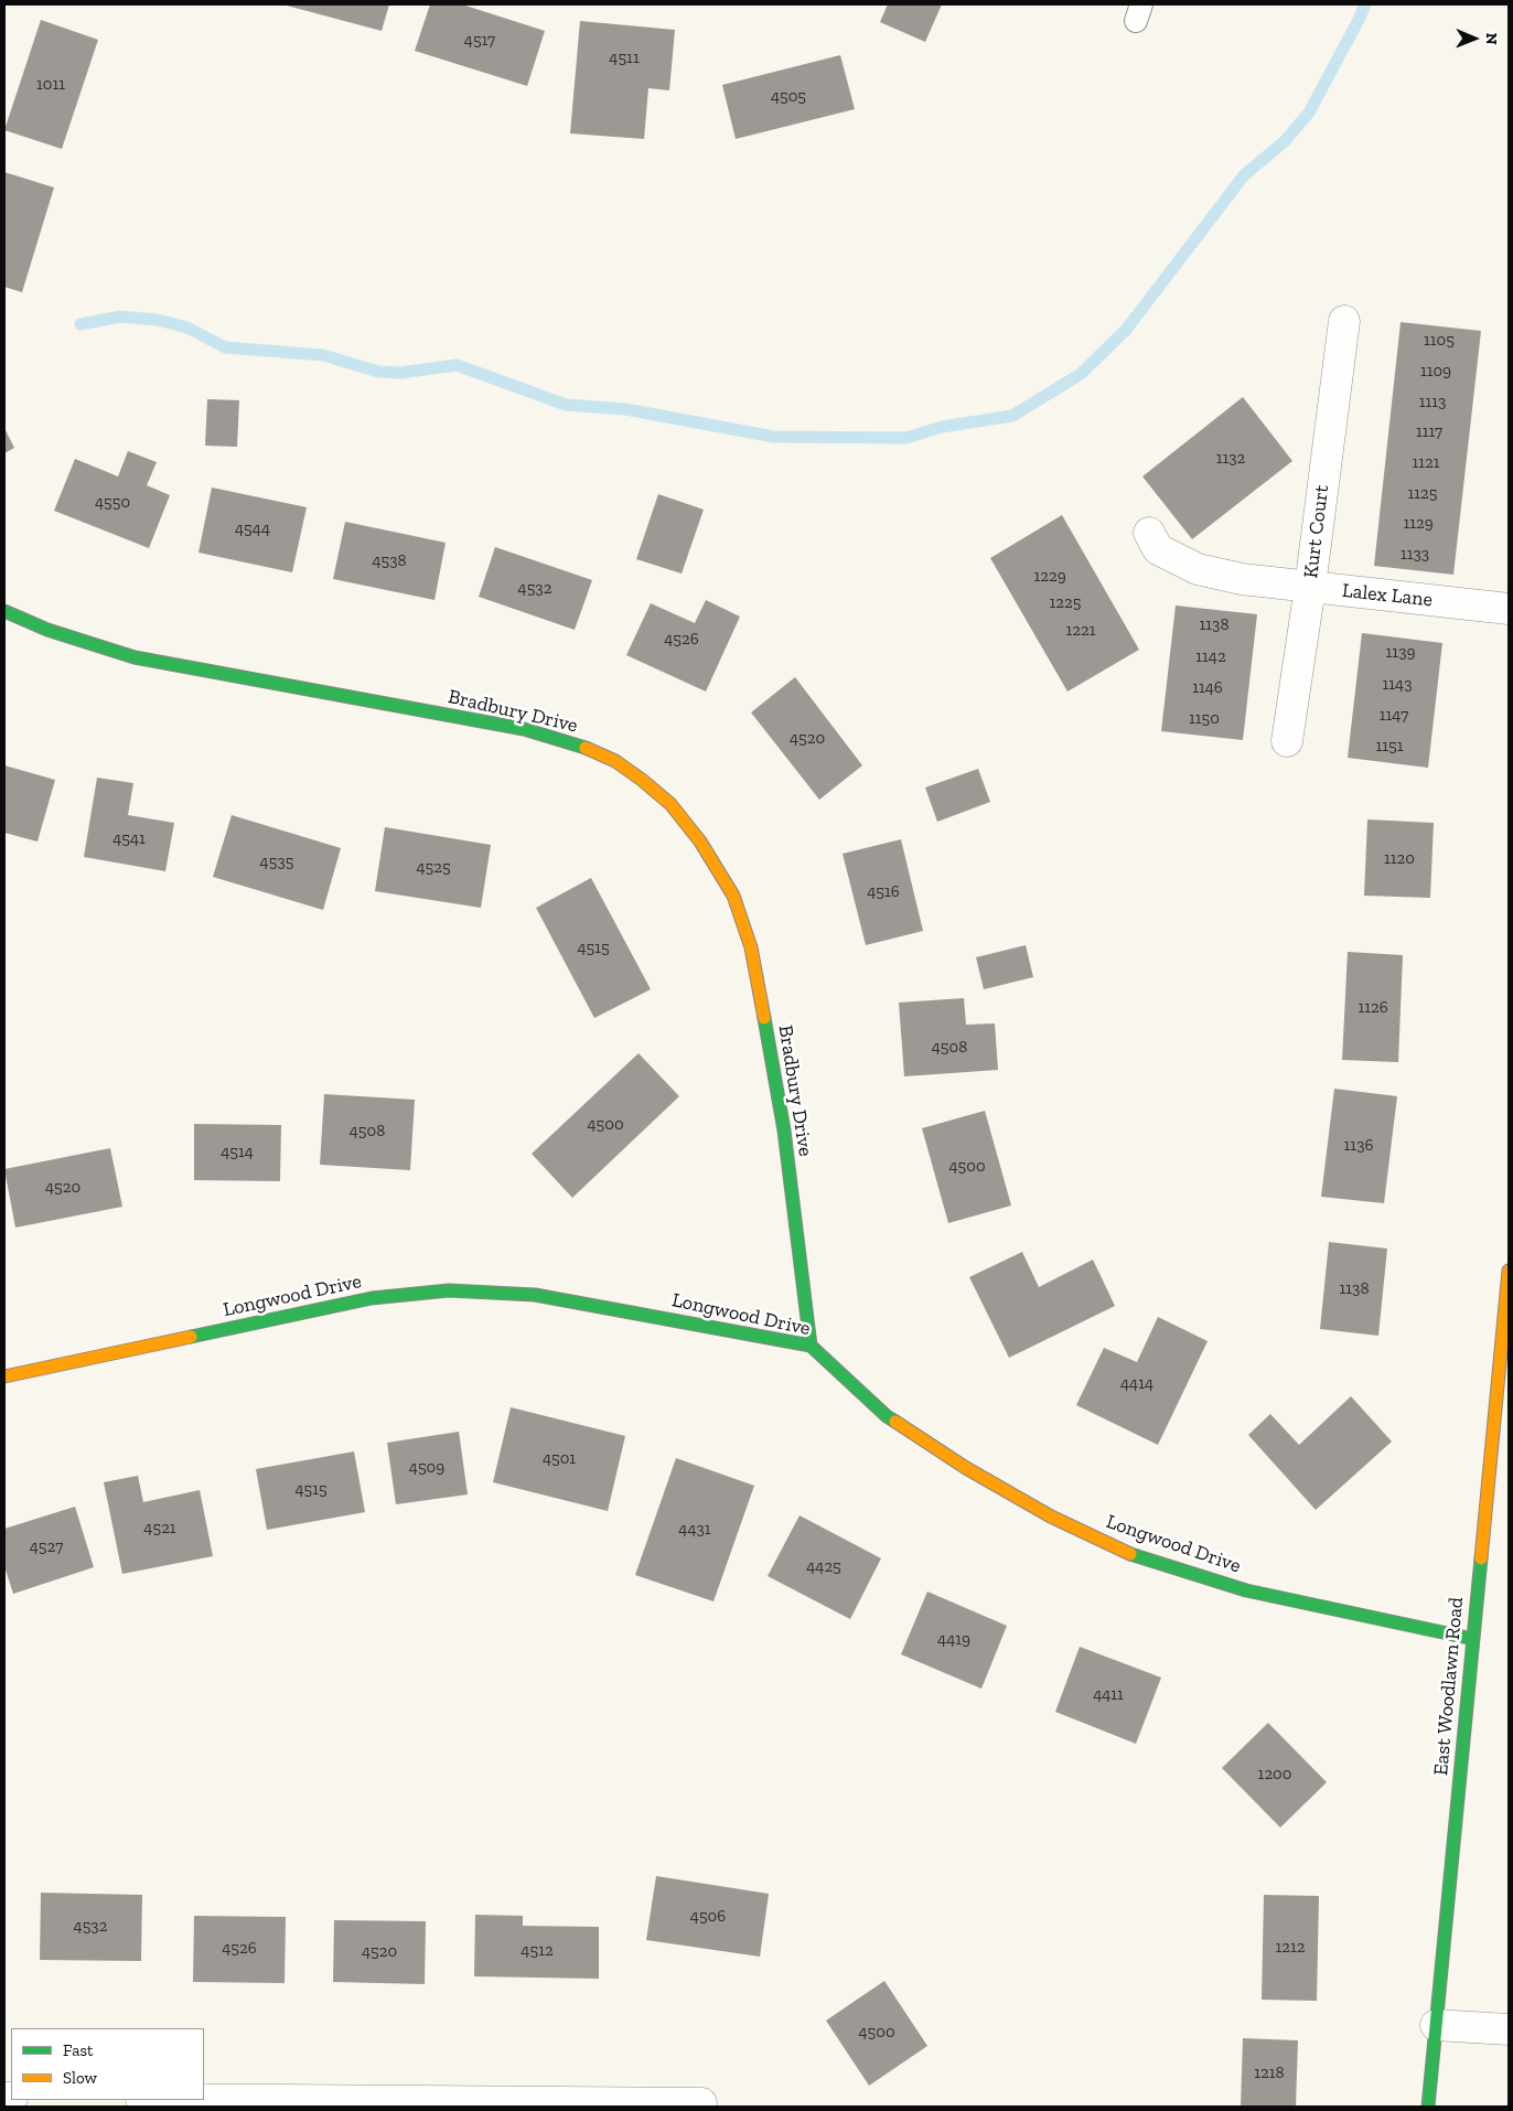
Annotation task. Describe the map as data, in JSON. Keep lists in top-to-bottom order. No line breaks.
{"streets":{"street":["Kurt Court","Lalex Lane","Bradbury Drive","Longwood Drive","East Woodlawn Road"]},"crossings":[["Kurt Court","Lalex Lane"],["Bradbury Drive","Longwood Drive"],["Longwood Drive","East Woodlawn Road"]],"house_numbers":["4517","4511","1011","4505","1105","1109","1113","1117","1132","1121","1125","4550","1129","4544","1133","4538","1229","4532","1225","1138","1221","4526","1139","1142","1143","1146","1147","1150","4520","1151","4541","1120","4535","4525","4516","4515","1126","4508","4500","4508","1136","4514","4500","4520","1138","4414","4501","4509","4515","4521","4431","4527","4425","4419","4411","1200","4506","4532","1212","4526","4512","4520","4500","1218"],"legend":["Fast","Slow"],"north":"right"}
